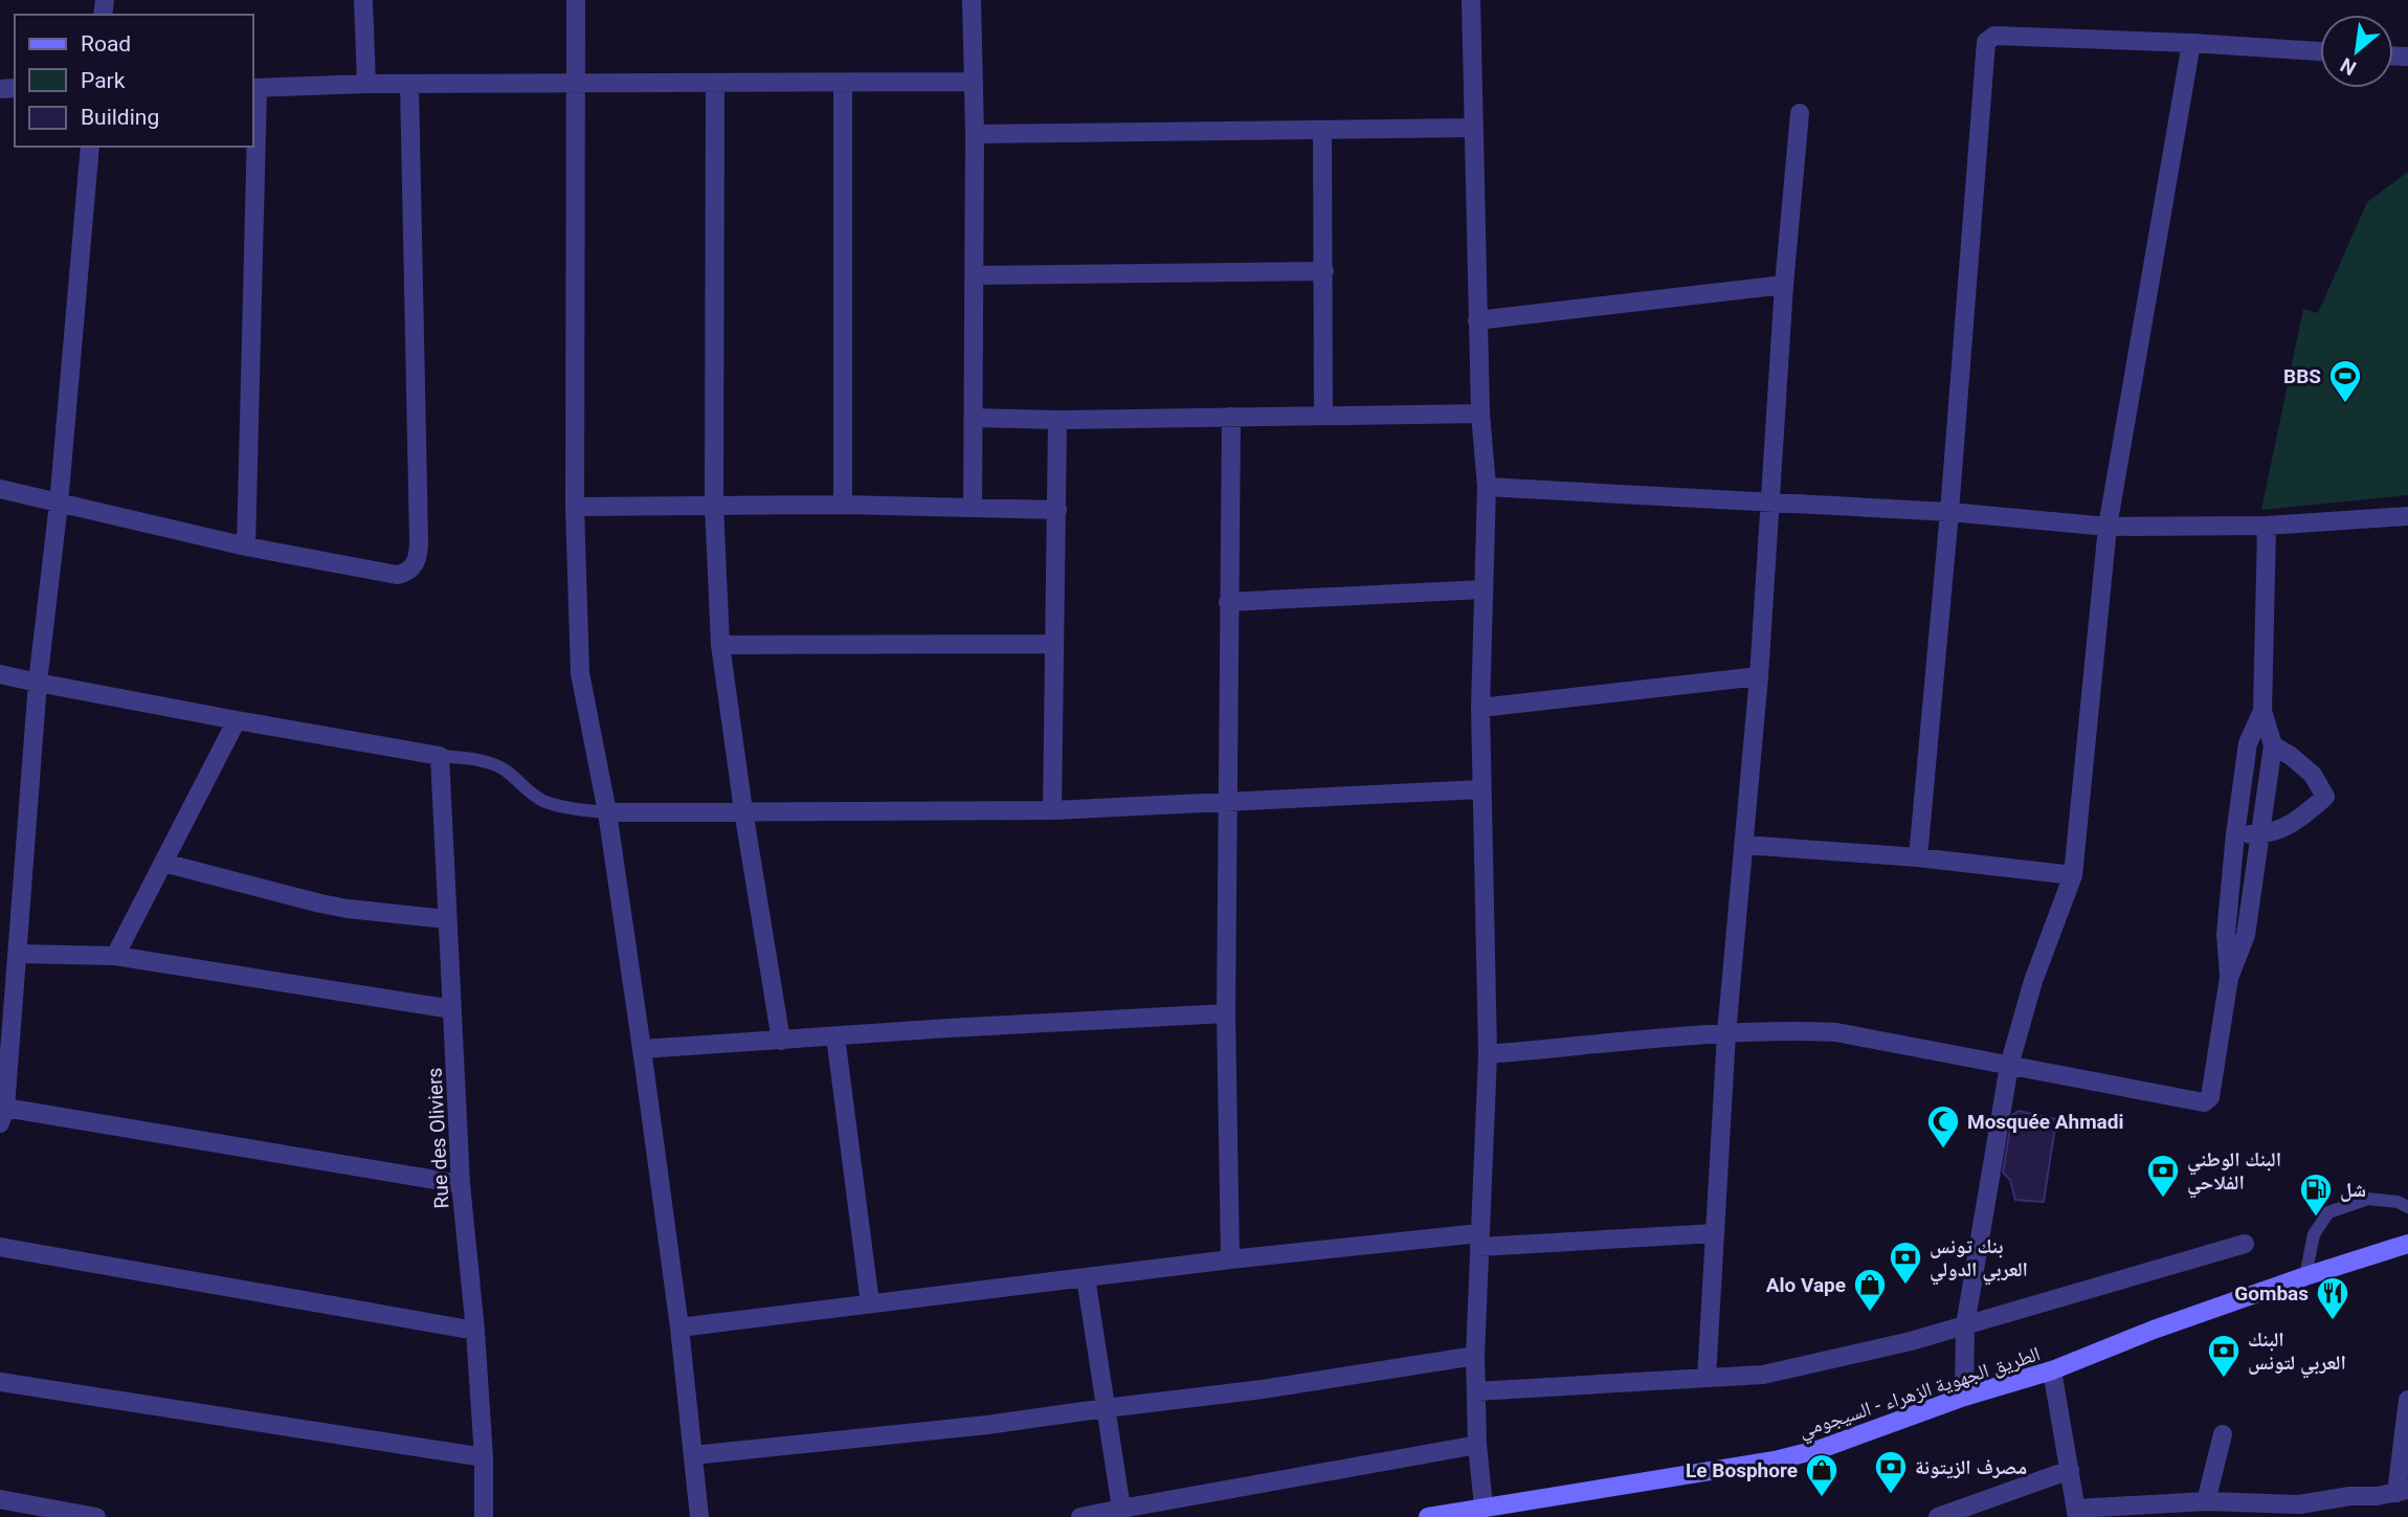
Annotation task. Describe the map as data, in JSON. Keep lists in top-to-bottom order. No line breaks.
{"streets":{"main road":["الطريق الجهوية الزهراء - السيجومي"],"street":["Rue des Oliviers"]},"places":{"sports":["BBS"],"mosque":["Mosquée Ahmadi"],"bank":["البنك الوطني الفلاحي","بنك تونس العربي الدولي","البنك العربي لتونس","مصرف الزيتونة"],"fuel station":["شل"],"shop":["Alo Vape","Le Bosphore"],"restaurant":["Gombas"]},"legend":["Road","Park","Building"],"north":"bottom left"}
